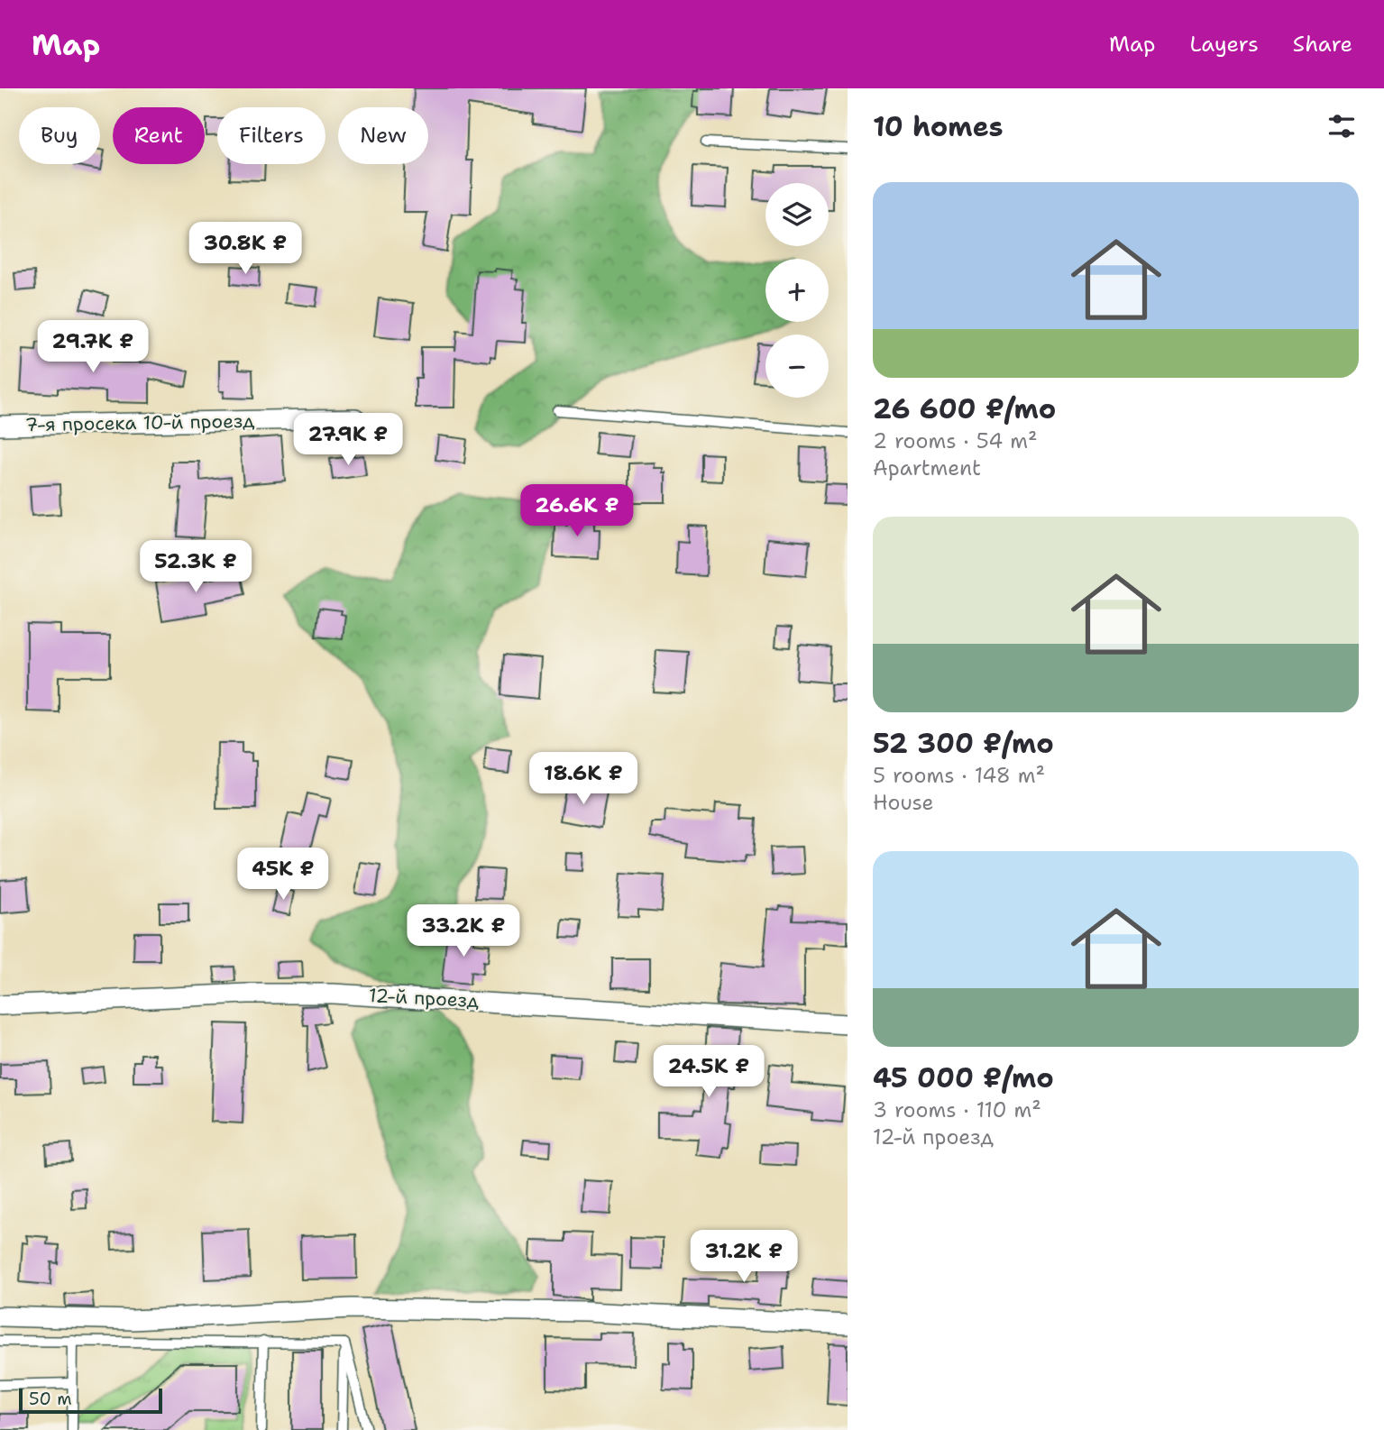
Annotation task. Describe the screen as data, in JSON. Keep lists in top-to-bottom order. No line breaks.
{"streets":{"street":["7-я просека 10-й проезд","12-й проезд"]},"scale_bar":"50 m","page":{"header":"Map","nav":["Map","Layers","Share"],"heading":"10 homes","chip":["Buy","Rent","Filters","New"],"list":[{"name":"26 600 ₽/mo","note":"2 rooms · 54 m² · Apartment"},{"name":"52 300 ₽/mo","note":"5 rooms · 148 m² · House"},{"name":"45 000 ₽/mo","note":"3 rooms · 110 m² · 12-й проезд"}],"map_buttons":["+","−"],"price":["30.8K ₽","29.7K ₽","27.9K ₽","26.6K ₽","52.3K ₽","18.6K ₽","45K ₽","33.2K ₽","24.5K ₽","31.2K ₽"],"scale":"50 m"}}
